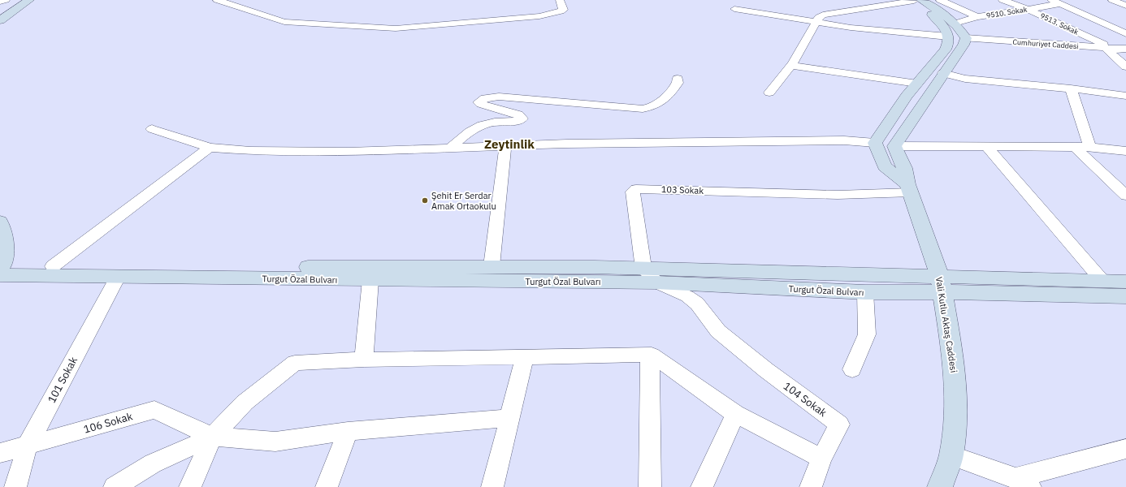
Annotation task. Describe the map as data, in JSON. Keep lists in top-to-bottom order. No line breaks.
{"streets":{"street":["9510. Sokak","9513. Sokak","Cumhuriyet Caddesi","103 Sokak","Turgut Özal Bulvarı","Vali Kutlu Aktaş Caddesi","101 Sokak","104 Sokak","106 Sokak"]},"crossings":[["9510. Sokak","9513. Sokak"],["9513. Sokak","Cumhuriyet Caddesi"],["103 Sokak","Turgut Özal Bulvarı"],["103 Sokak","Vali Kutlu Aktaş Caddesi"],["Turgut Özal Bulvarı","Vali Kutlu Aktaş Caddesi"],["Turgut Özal Bulvarı","101 Sokak"],["Turgut Özal Bulvarı","104 Sokak"],["101 Sokak","106 Sokak"]],"districts":["Zeytinlik"],"places":["Şehit Er Serdar Amak Ortaokulu"]}
